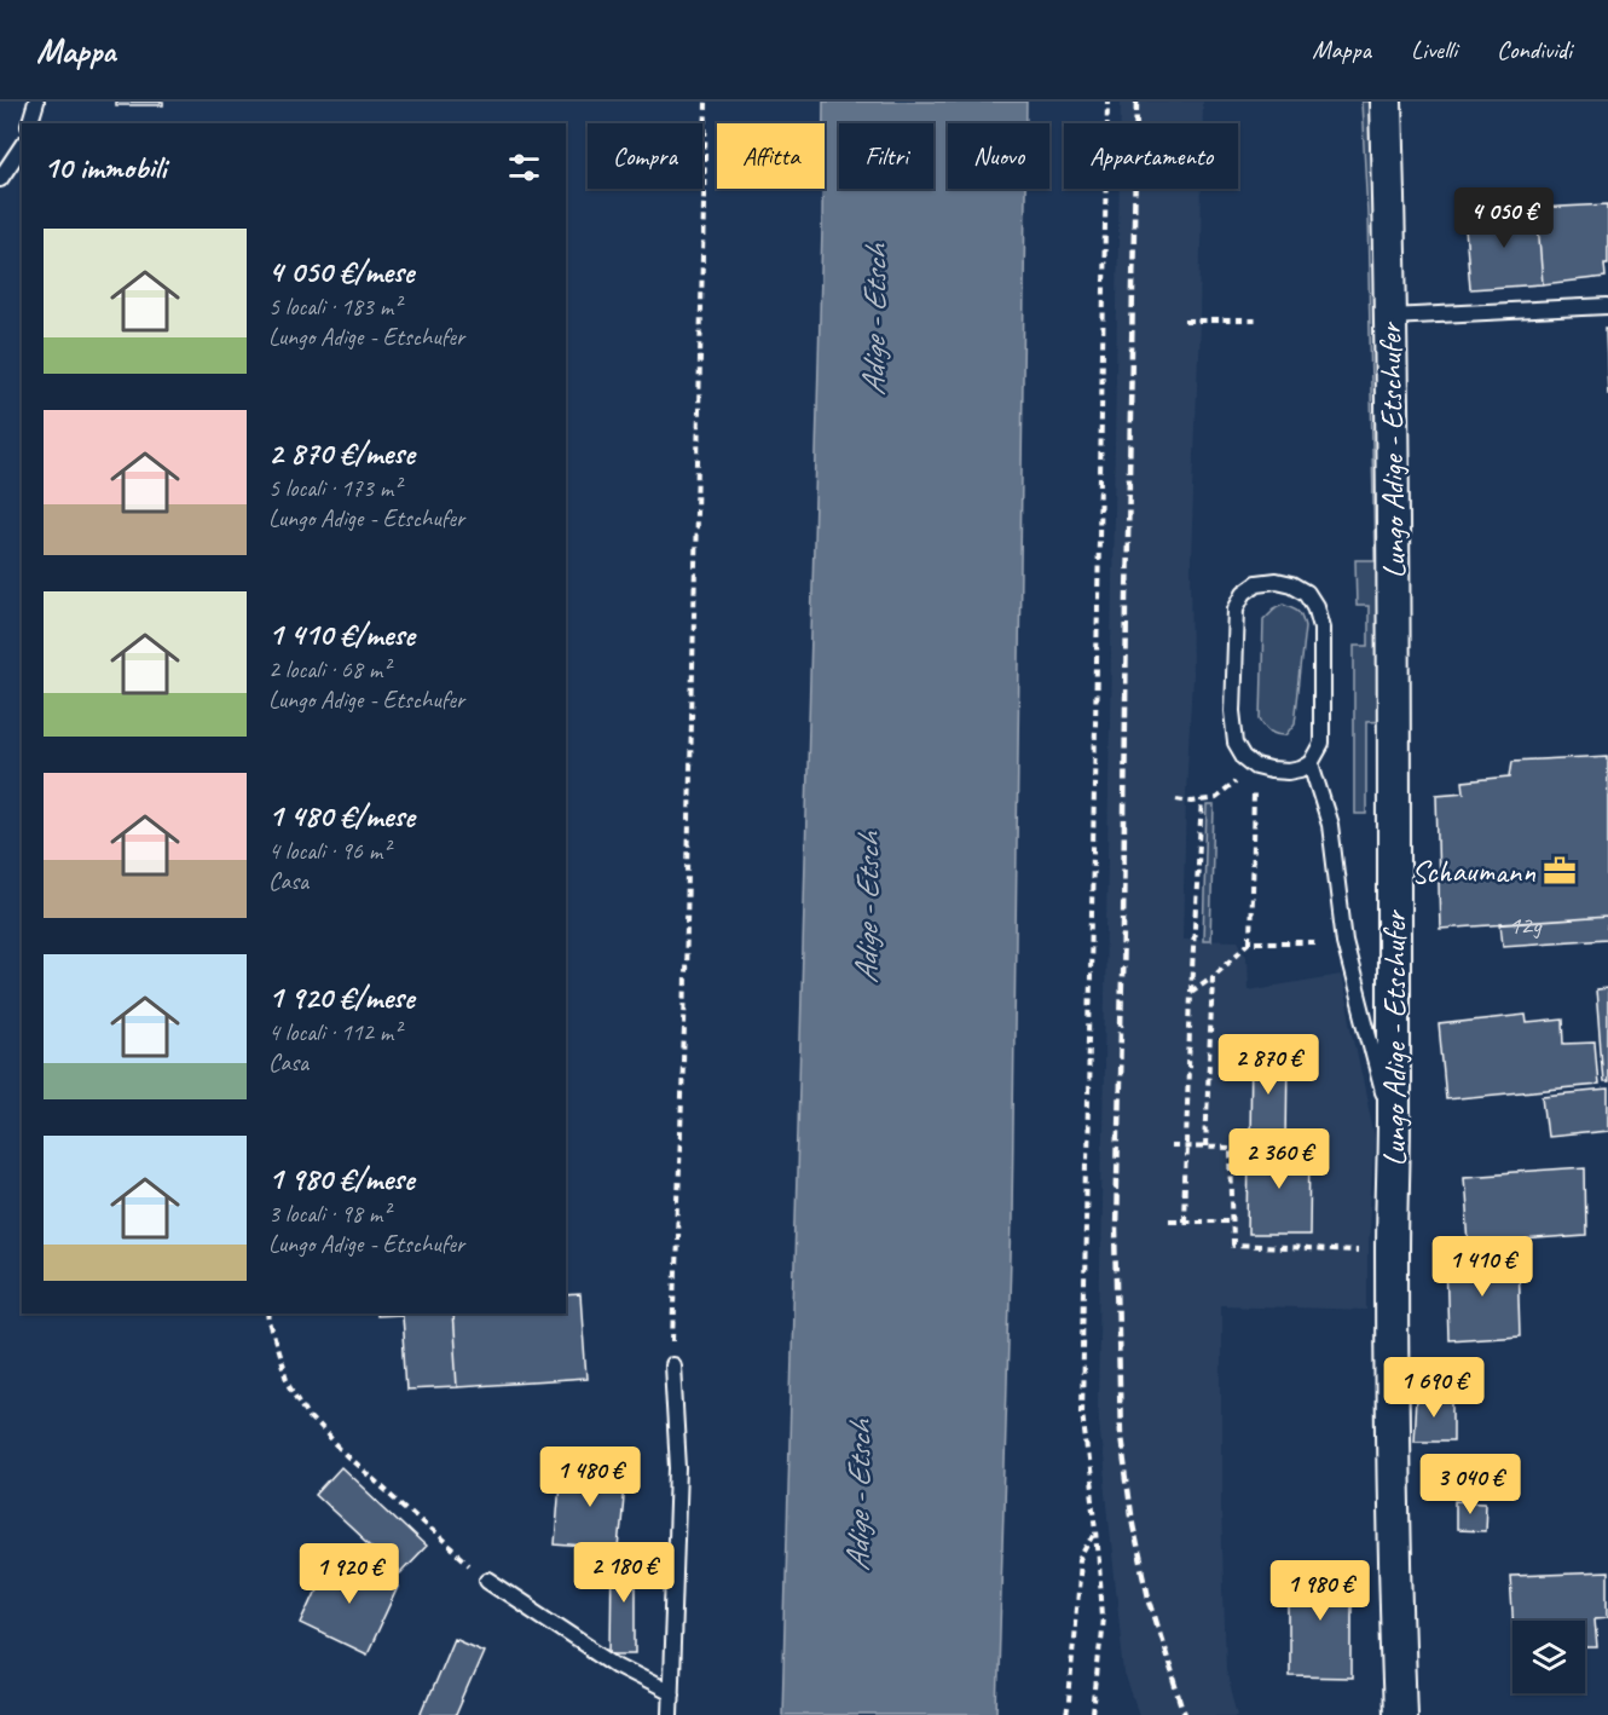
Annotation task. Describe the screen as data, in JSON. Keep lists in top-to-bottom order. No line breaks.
{"streets":{"street":["Lungo Adige - Etschufer"]},"water":["Adige - Etsch"],"places":{"office":["Schaumann"]},"house_numbers":["12g"],"page":{"header":"Mappa","nav":["Mappa","Livelli","Condividi"],"chip":["Compra","Affitta","Filtri","Nuovo","Appartamento"],"heading":"10 immobili","price":["4 050 €","2 870 €","2 360 €","1 410 €","1 690 €","1 480 €","3 040 €","2 180 €","1 920 €","1 980 €"],"list":[{"name":"4 050 €/mese","note":"5 locali · 183 m² · Lungo Adige - Etschufer"},{"name":"2 870 €/mese","note":"5 locali · 173 m² · Lungo Adige - Etschufer"},{"name":"1 410 €/mese","note":"2 locali · 68 m² · Lungo Adige - Etschufer"},{"name":"1 480 €/mese","note":"4 locali · 96 m² · Casa"},{"name":"1 920 €/mese","note":"4 locali · 112 m² · Casa"},{"name":"1 980 €/mese","note":"3 locali · 98 m² · Lungo Adige - Etschufer"}]}}
